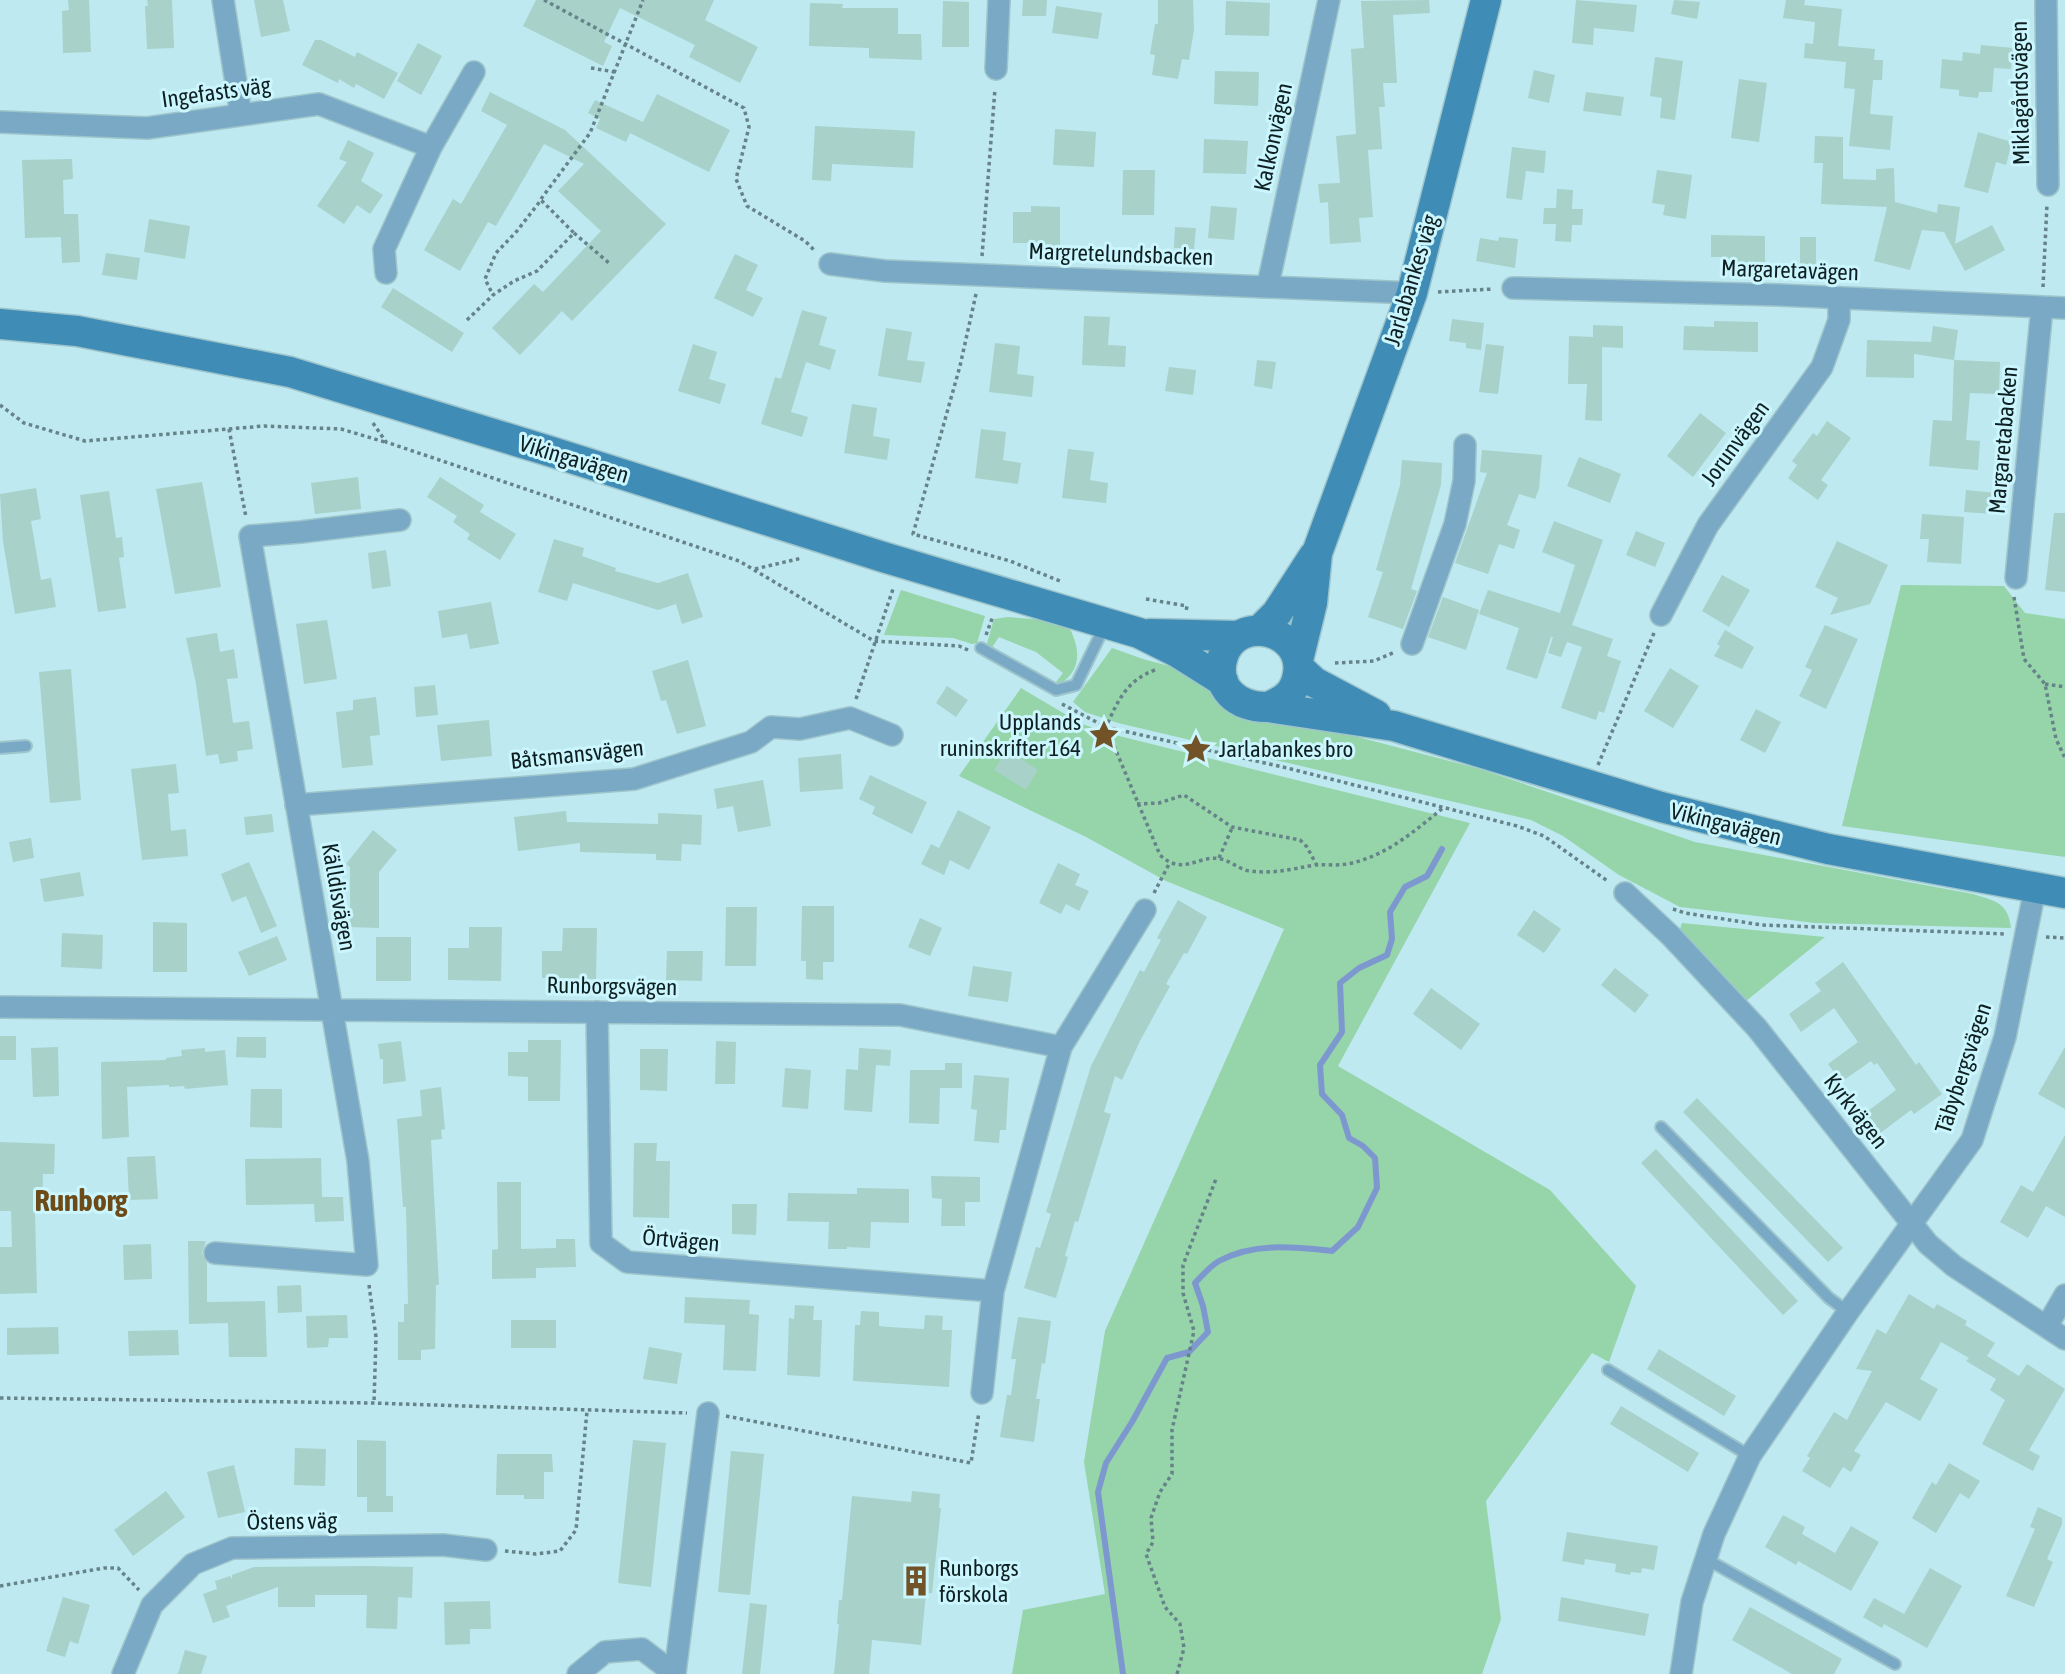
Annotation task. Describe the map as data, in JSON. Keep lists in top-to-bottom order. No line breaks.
{"streets":{"main road":["Jarlabankes väg","Vikingavägen"],"street":["Ingefasts väg","Miklagårdsvägen","Kalkonvägen","Margretelundsbacken","Margaretavägen","Margaretabacken","Jorunvägen","Båtsmansvägen","Källdisvägen","Runborgsvägen","Täbybergsvägen","Kyrkvägen","Örtvägen","Östens väg"]},"crossings":[["Kalkonvägen","Margretelundsbacken"],["Margretelundsbacken","Jarlabankes väg"],["Margaretavägen","Margaretabacken"],["Margaretavägen","Jorunvägen"],["Jarlabankes väg","Vikingavägen"],["Vikingavägen","Täbybergsvägen"],["Båtsmansvägen","Källdisvägen"],["Källdisvägen","Runborgsvägen"],["Runborgsvägen","Örtvägen"],["Täbybergsvägen","Kyrkvägen"]],"districts":["Runborg"],"places":{"place":["Upplands runinskrifter 164","Jarlabankes bro"],"building":["Runborgs förskola"]}}
